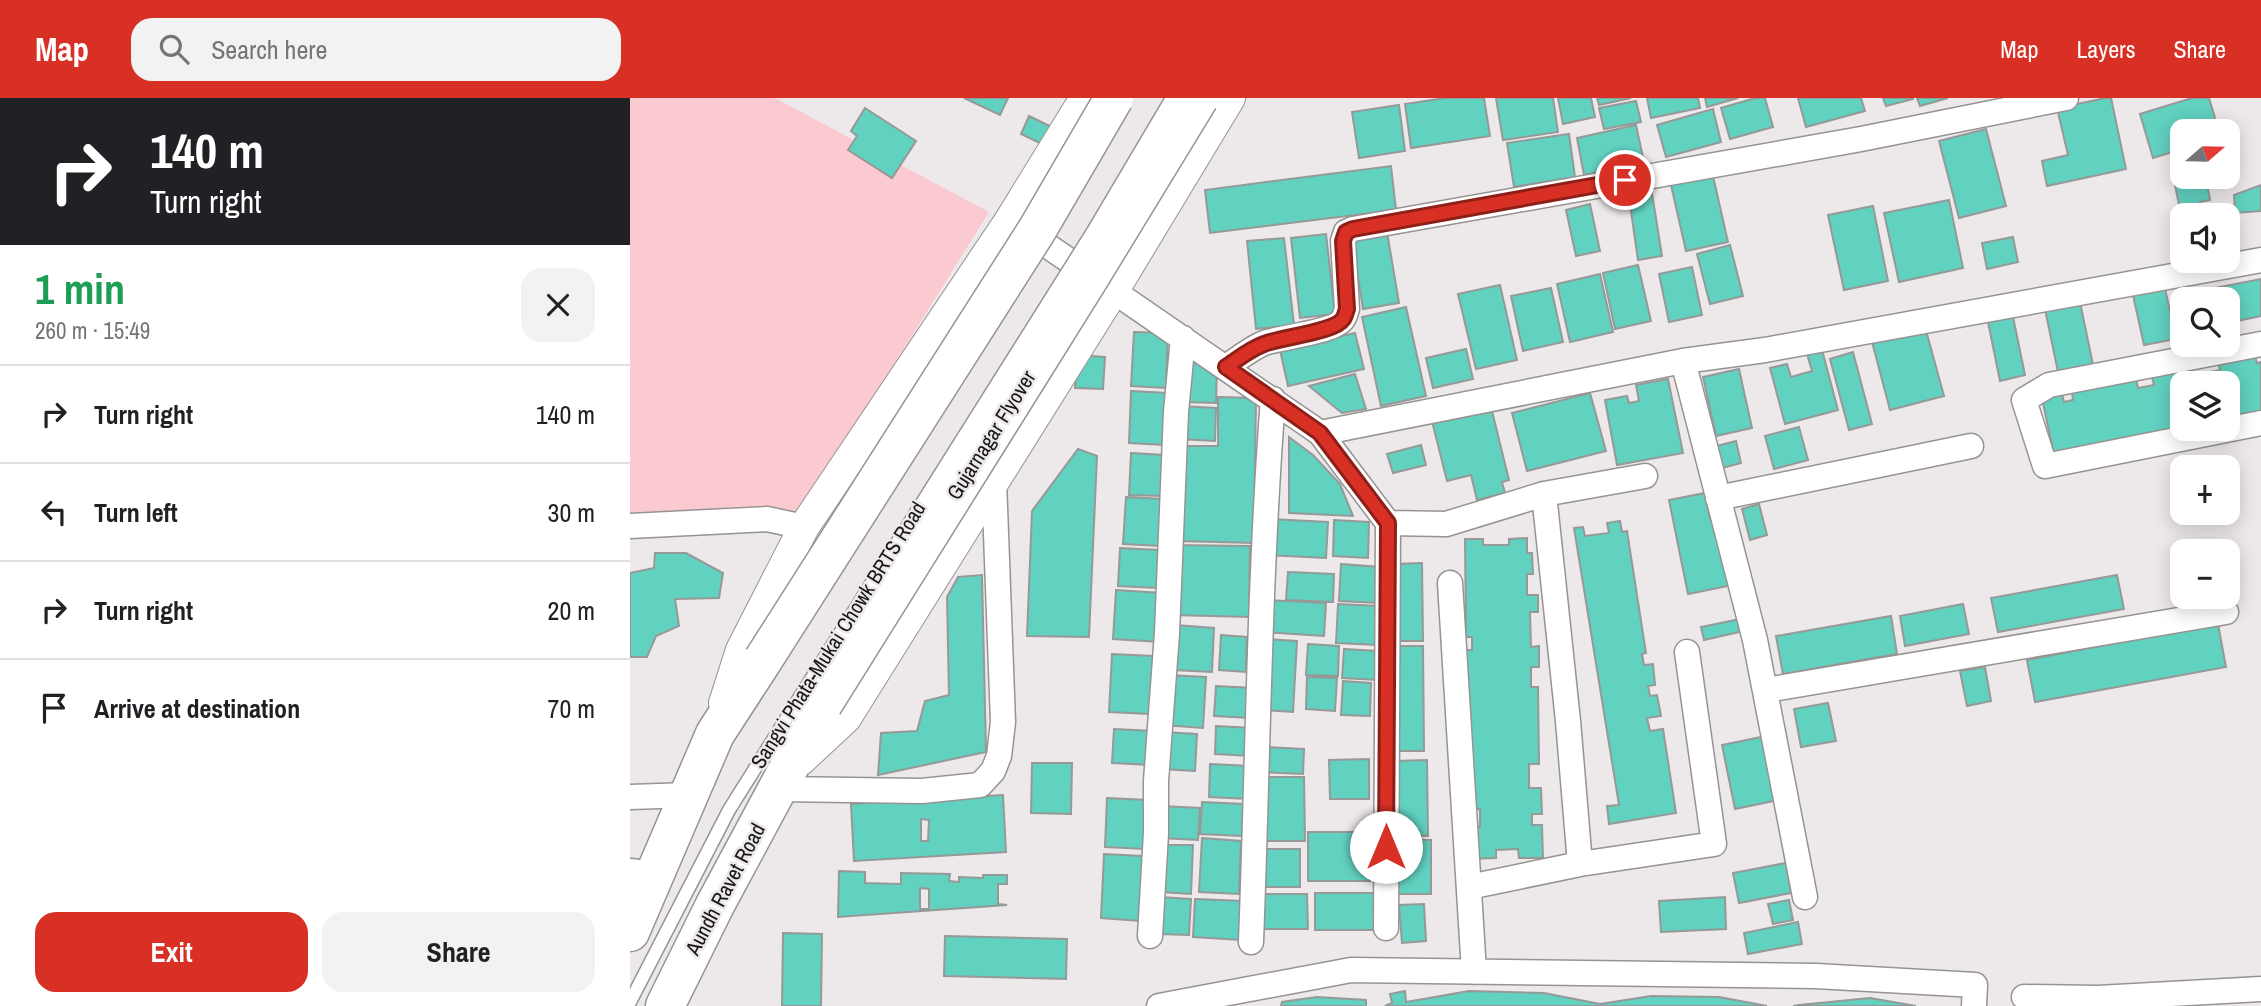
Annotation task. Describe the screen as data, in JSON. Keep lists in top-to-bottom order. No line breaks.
{"streets":{"main road":["Gujarnagar Flyover","Aundh Ravet Road"],"lane":["Sangvi Phata-Mukai Chowk BRTS Road"]},"crossings":[["Gujarnagar Flyover","Sangvi Phata-Mukai Chowk BRTS Road"],["Gujarnagar Flyover","Aundh Ravet Road"]],"north":"right","page":{"header":"Map","search":"Search here","nav":["Map","Layers","Share"],"turn":["140 m","Turn right"],"map_buttons":["+","−"],"heading":["1 min","260 m · 15:49"],"list":[{"name":"Turn right","value":"140 m"},{"name":"Turn left","value":"30 m"},{"name":"Turn right","value":"20 m"},{"name":"Arrive at destination","value":"70 m"}],"buttons":["Exit","Share"]}}
